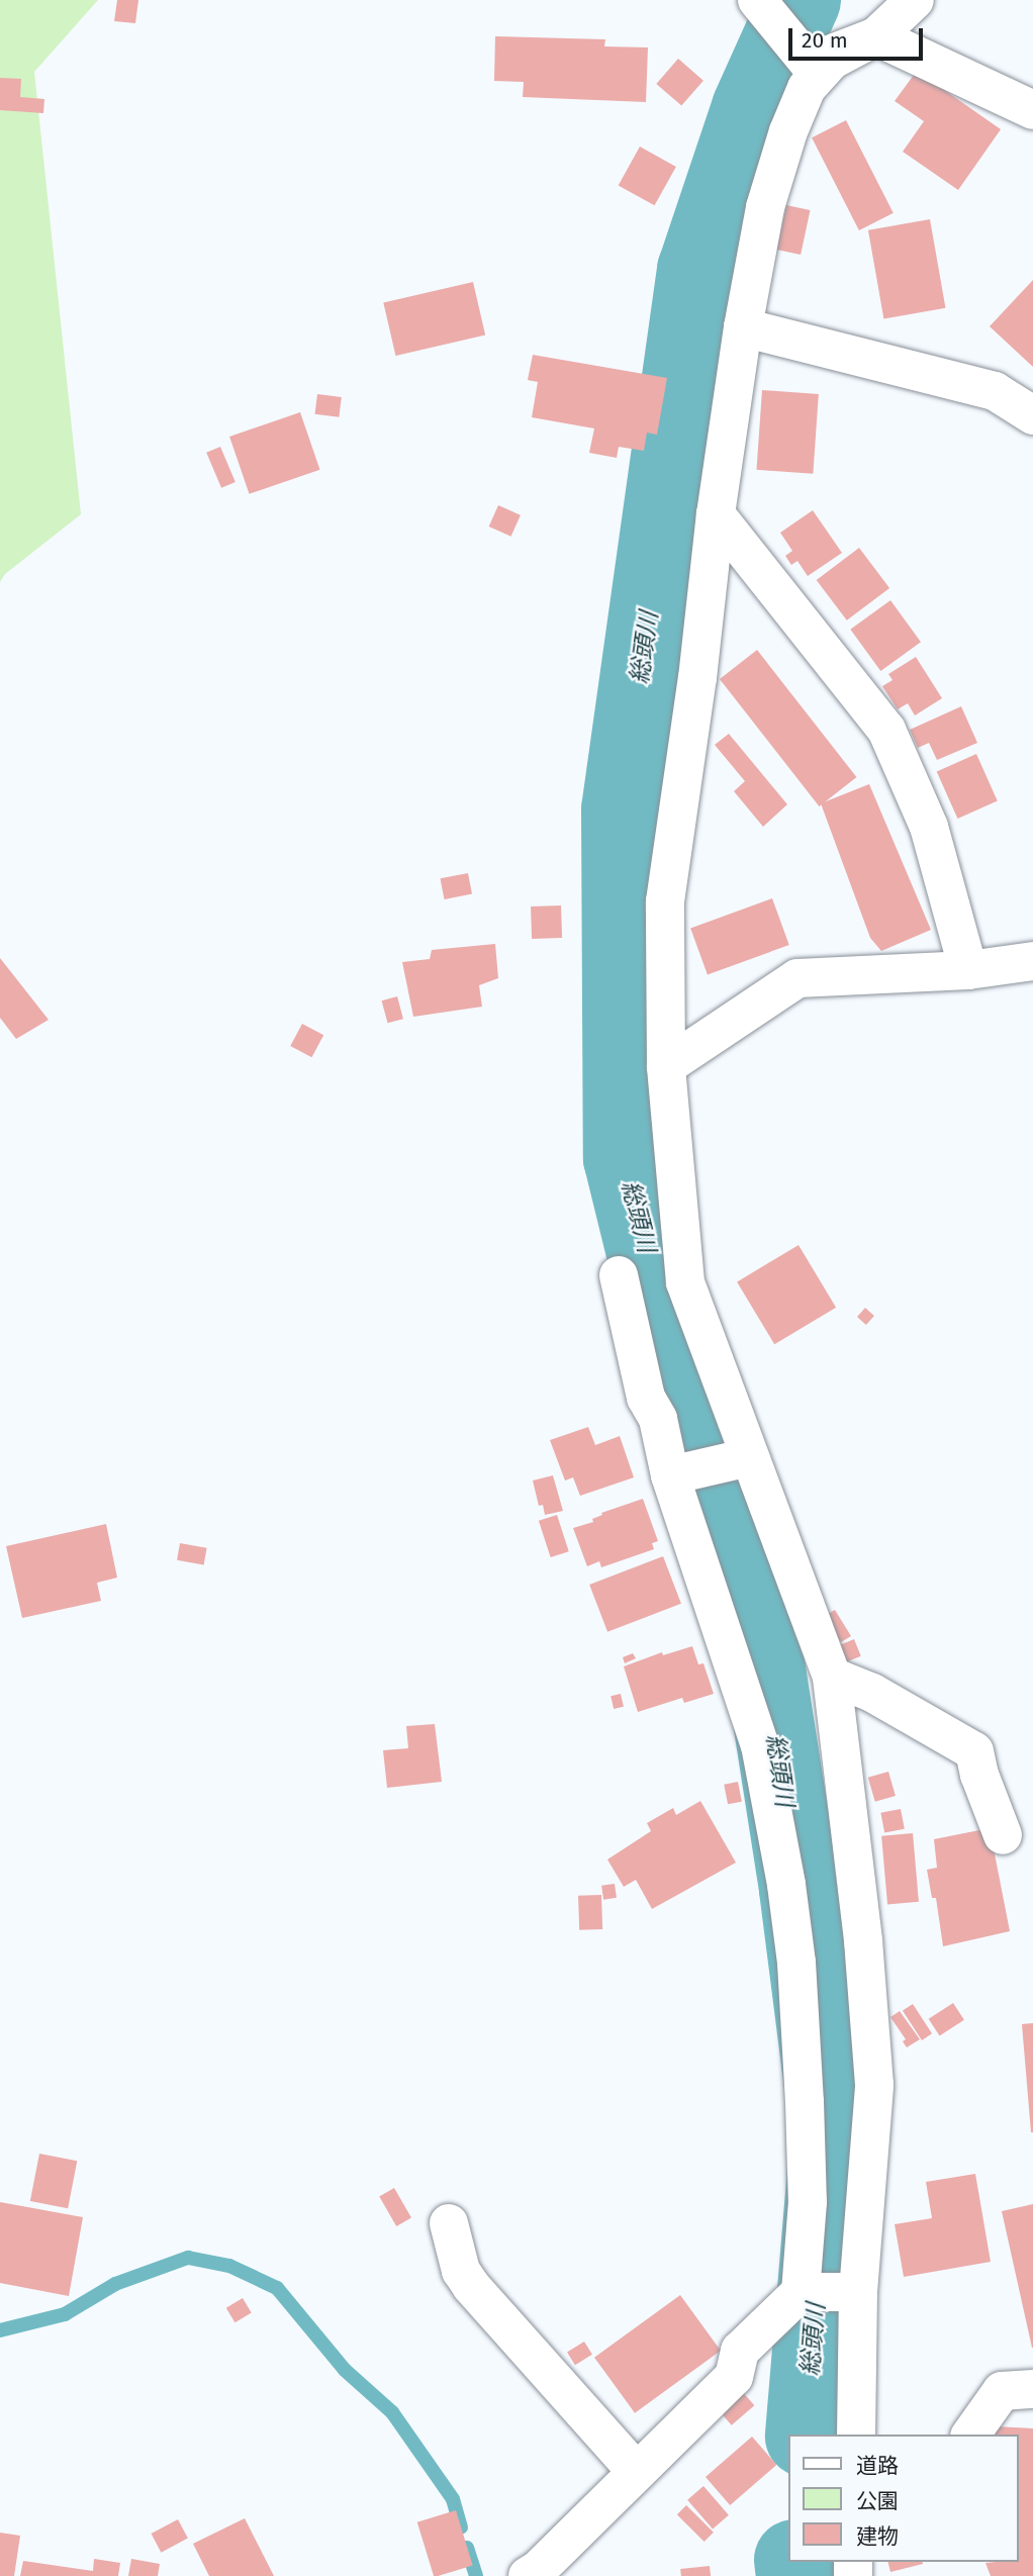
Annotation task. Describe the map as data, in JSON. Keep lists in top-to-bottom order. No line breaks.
{"water":["総頭川"],"legend":["道路","公園","建物"],"scale_bar":"20 m"}
